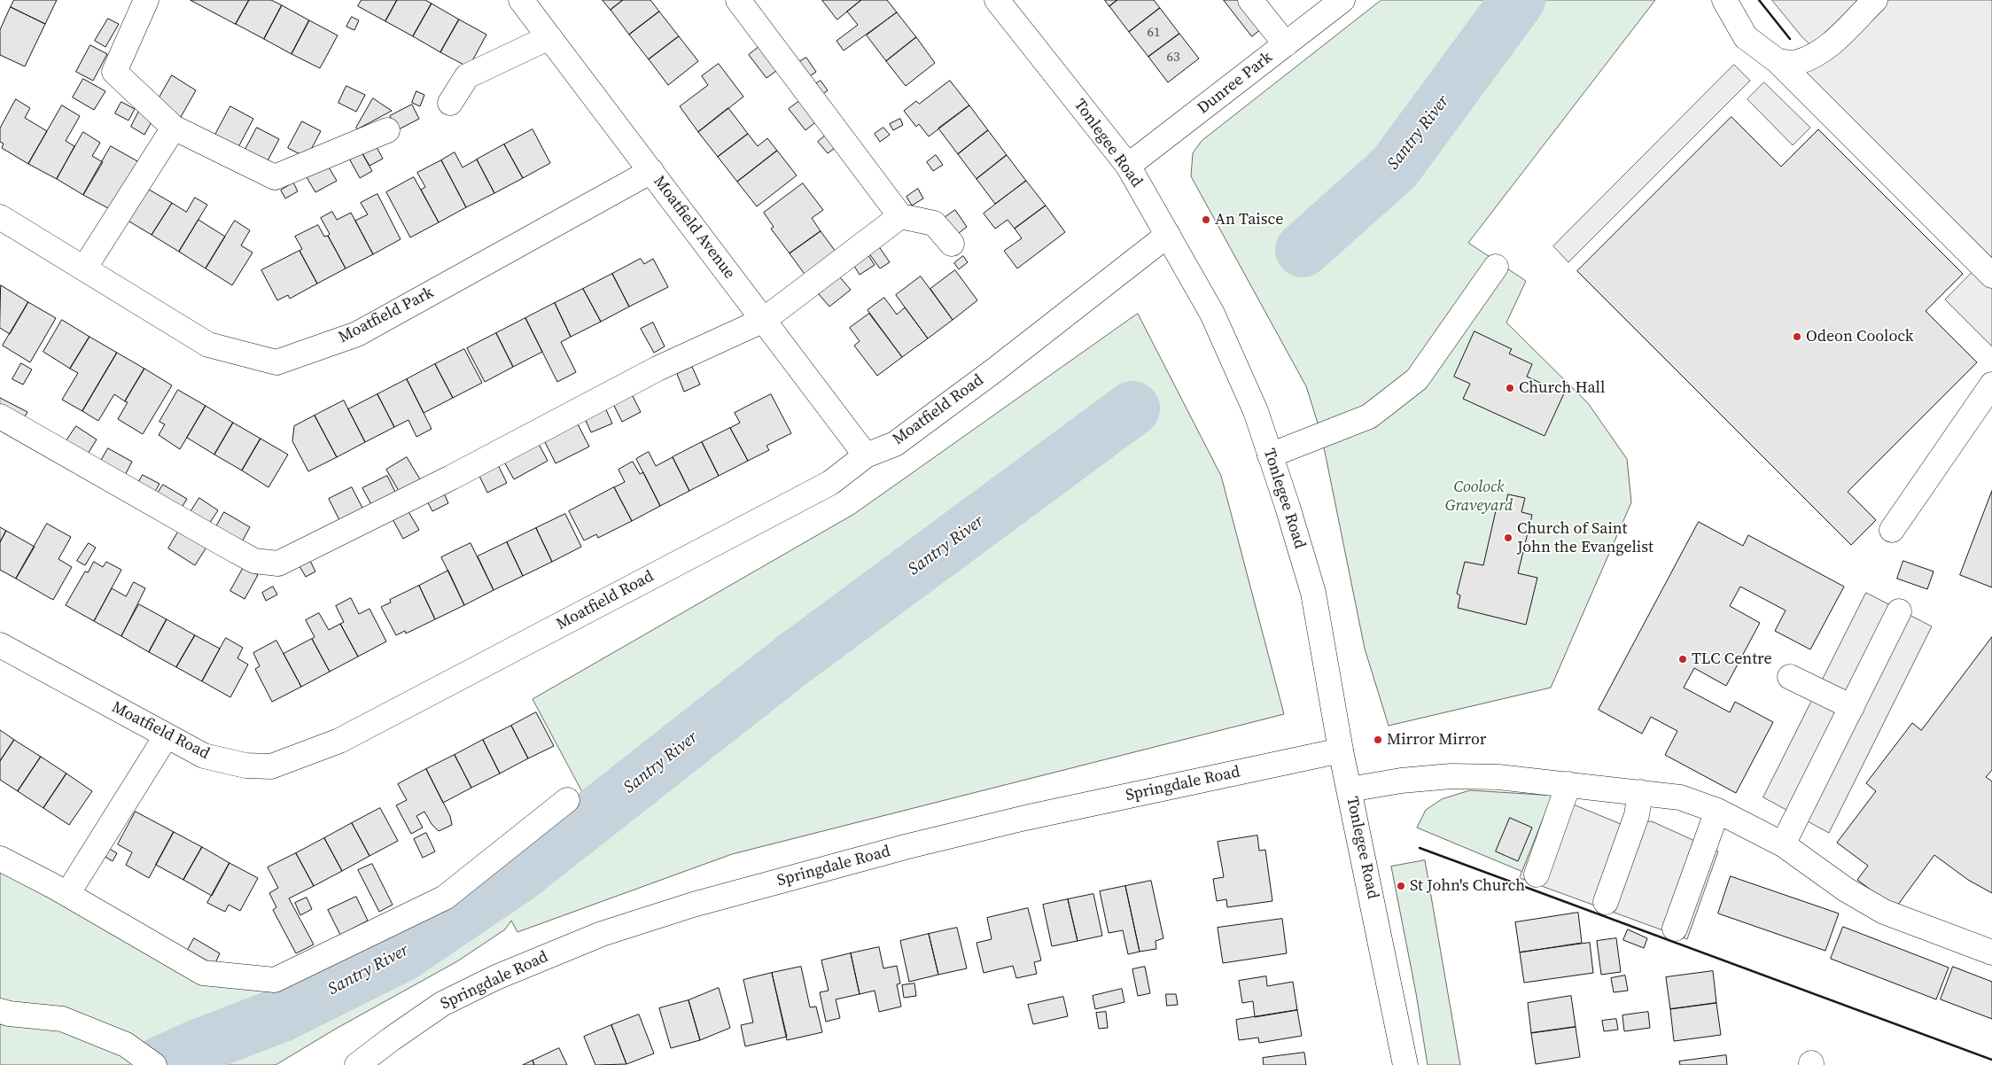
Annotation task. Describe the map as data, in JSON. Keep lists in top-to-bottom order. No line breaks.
{"streets":{"street":["Dunree Park","Tonlegee Road","Moatfield Avenue","Moatfield Park","Moatfield Road","Springdale Road"]},"crossings":[["Dunree Park","Tonlegee Road"],["Tonlegee Road","Moatfield Road"],["Tonlegee Road","Springdale Road"],["Moatfield Avenue","Moatfield Park"],["Moatfield Avenue","Moatfield Road"]],"water":["Santry River"],"parks":["Coolock Graveyard"],"places":["An Taisce","Odeon Coolock","Church Hall","Church of Saint John the Evangelist","TLC Centre","Mirror Mirror","St John's Church"],"house_numbers":["61","63"]}
